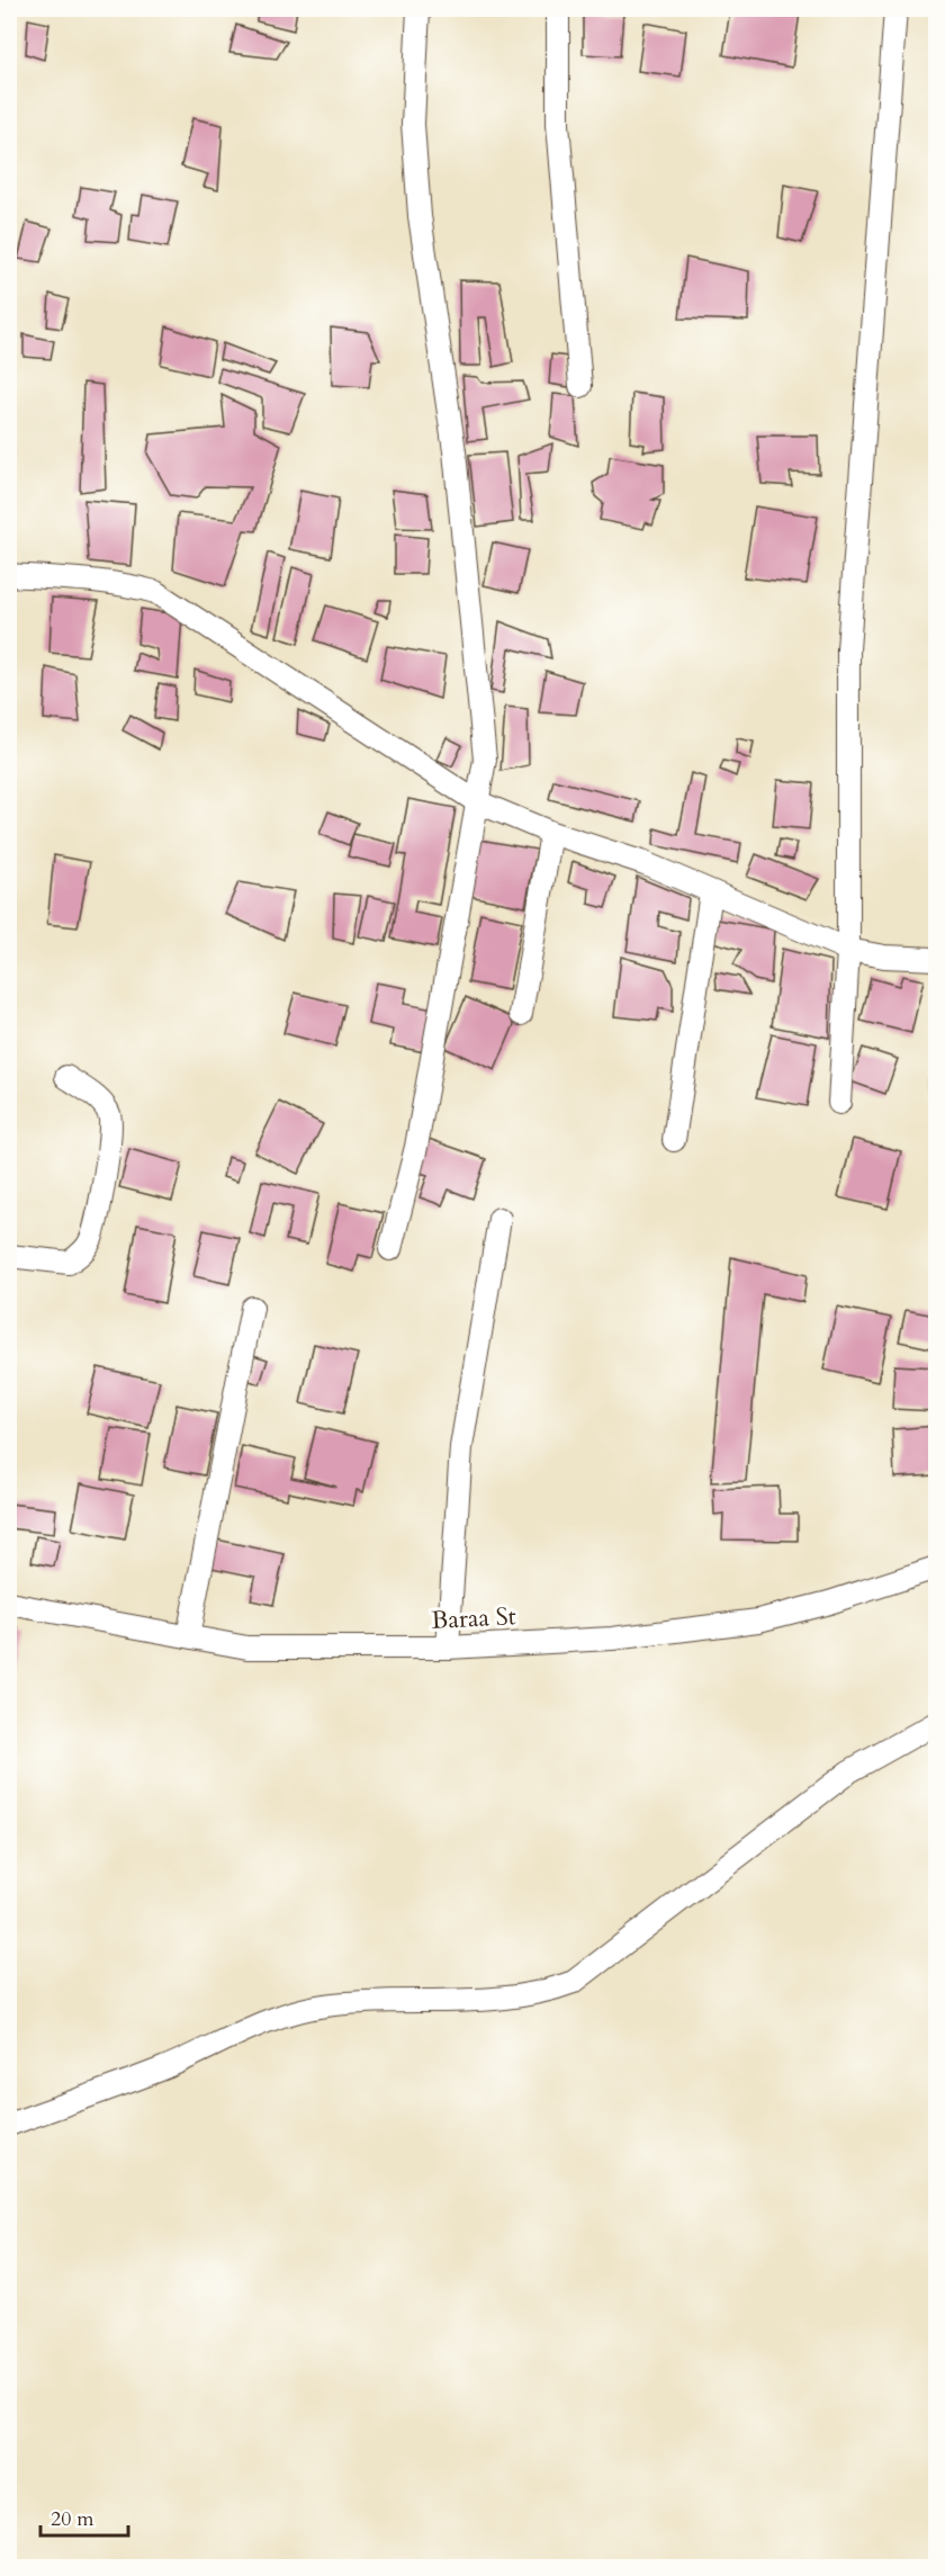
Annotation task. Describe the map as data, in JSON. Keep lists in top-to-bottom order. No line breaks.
{"streets":{"street":["Baraa St"]},"scale_bar":"20 m"}
